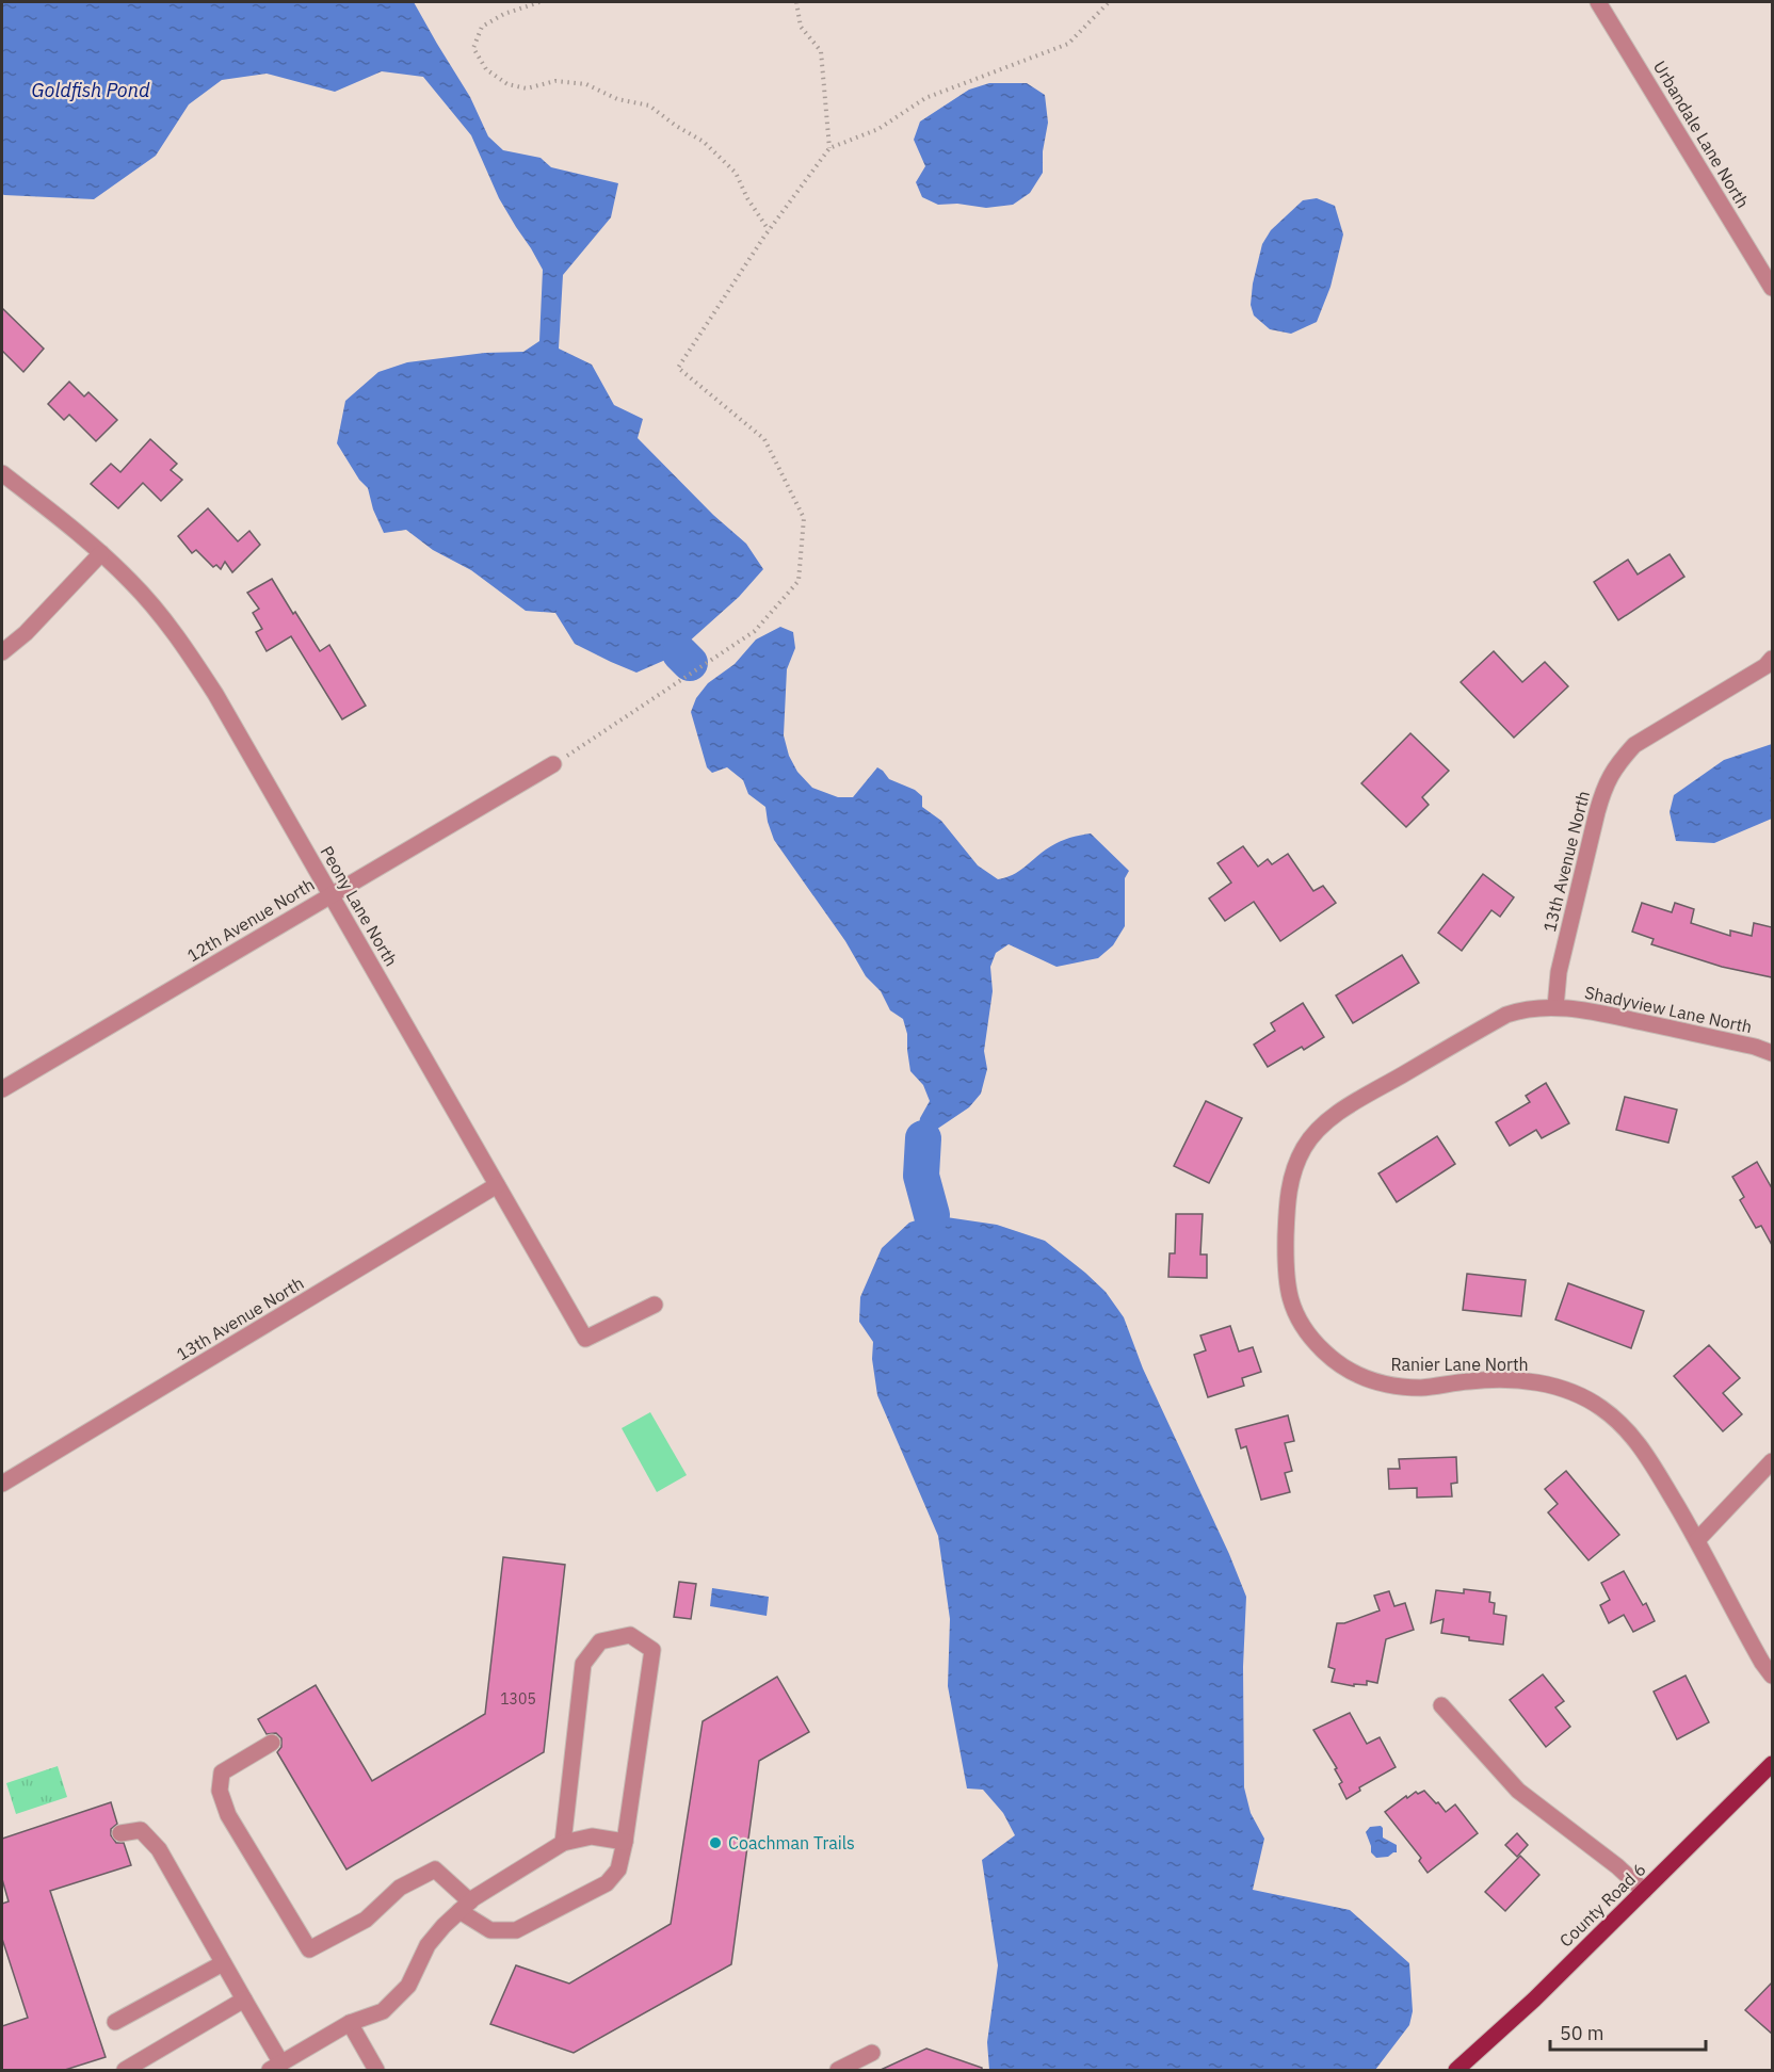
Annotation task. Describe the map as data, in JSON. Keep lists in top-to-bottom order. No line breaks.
{"streets":{"main road":["County Road 6"],"street":["Urbandale Lane North","13th Avenue North","Peony Lane North","12th Avenue North","Shadyview Lane North","Ranier Lane North"]},"crossings":[["13th Avenue North","Peony Lane North"],["13th Avenue North","Shadyview Lane North"],["13th Avenue North","Ranier Lane North"],["Peony Lane North","12th Avenue North"],["Shadyview Lane North","Ranier Lane North"]],"water":["Goldfish Pond"],"places":["Coachman Trails"],"house_numbers":["1305"],"scale_bar":"50 m"}
